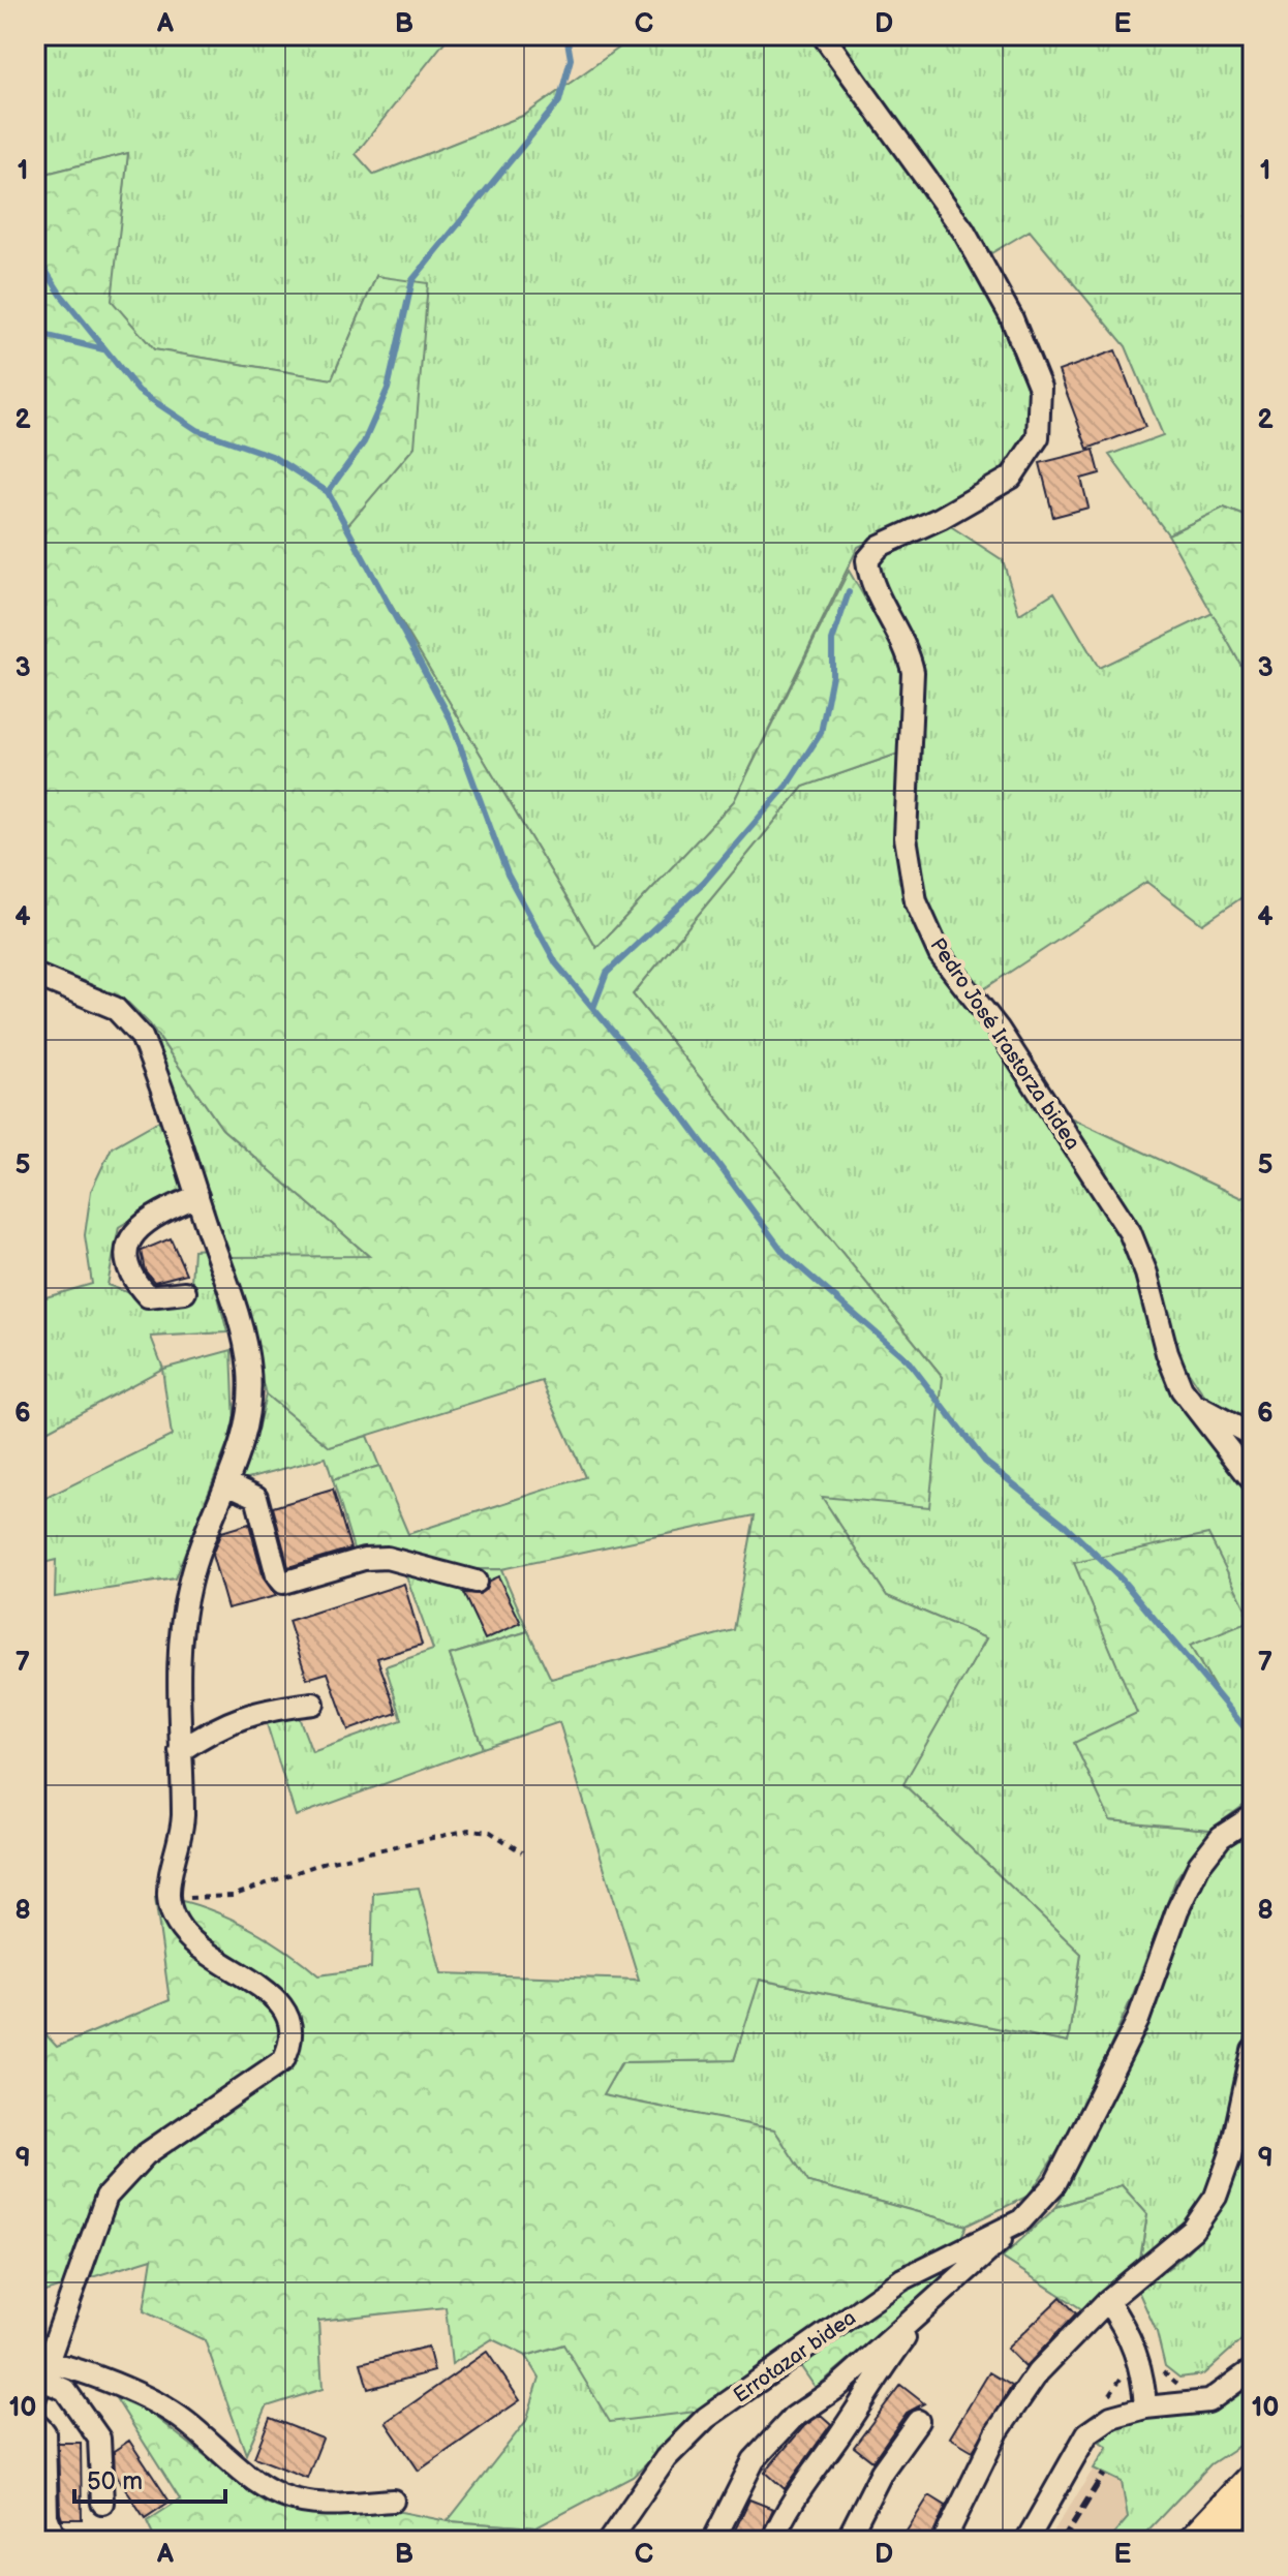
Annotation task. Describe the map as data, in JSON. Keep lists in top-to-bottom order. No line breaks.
{"streets":{"street":["Pedro José Irastorza bidea","Errotazar bidea"]},"scale_bar":"50 m","grid":{"columns":["A","B","C","D","E"],"rows":["1","2","3","4","5","6","7","8","9","10"]}}
